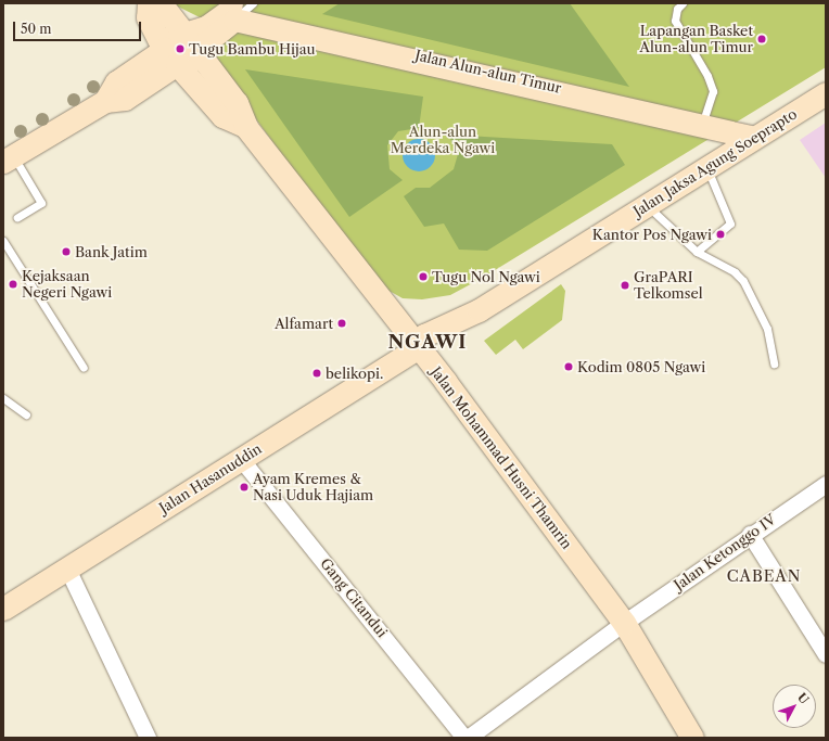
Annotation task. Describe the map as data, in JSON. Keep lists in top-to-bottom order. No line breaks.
{"streets":{"main road":["Jalan Jaksa Agung Soeprapto","Jalan Mohammad Husni Thamrin","Jalan Hasanuddin"],"street":["Jalan Ketonggo IV","Gang Citandui"],"lane":["Jalan Alun-alun Timur"]},"crossings":[["Jalan Alun-alun Timur","Jalan Jaksa Agung Soeprapto"],["Jalan Jaksa Agung Soeprapto","Jalan Mohammad Husni Thamrin"],["Jalan Jaksa Agung Soeprapto","Jalan Hasanuddin"],["Jalan Mohammad Husni Thamrin","Jalan Hasanuddin"],["Jalan Mohammad Husni Thamrin","Jalan Ketonggo IV"],["Jalan Hasanuddin","Gang Citandui"],["Jalan Ketonggo IV","Gang Citandui"]],"districts":["NGAWI","CABEAN"],"parks":["Alun-alun Merdeka Ngawi"],"places":["Lapangan Basket Alun-alun Timur","Tugu Bambu Hijau","Kantor Pos Ngawi","Bank Jatim","Tugu Nol Ngawi","Kejaksaan Negeri Ngawi","GraPARI Telkomsel","Alfamart","Kodim 0805 Ngawi","belikopi.","Ayam Kremes & Nasi Uduk Hajiam"],"scale_bar":"50 m","north":"top right"}
